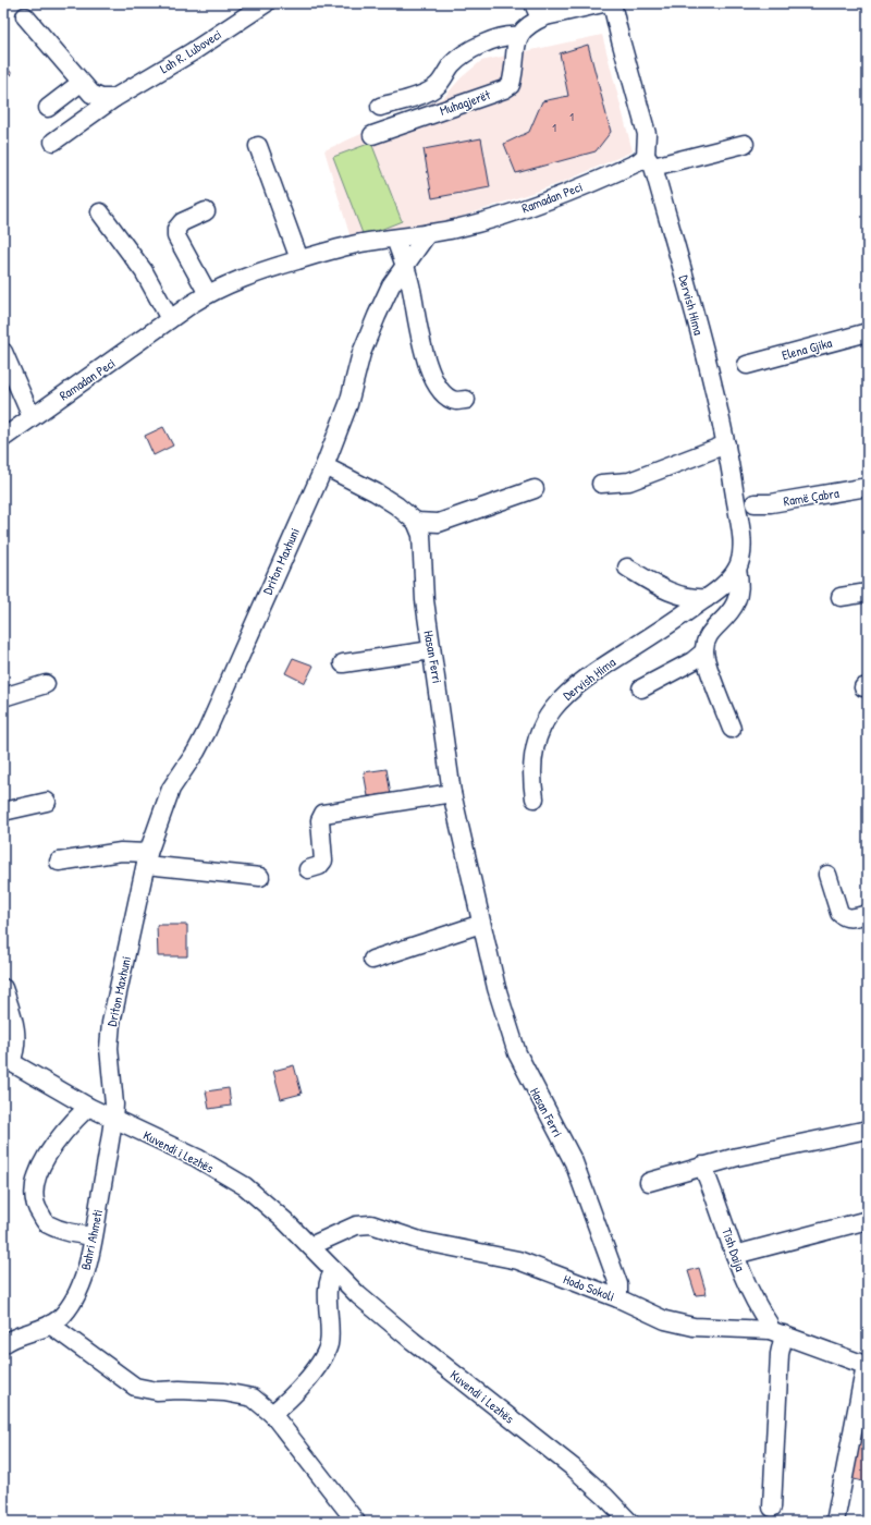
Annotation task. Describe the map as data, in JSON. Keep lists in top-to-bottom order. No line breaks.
{"streets":{"street":["Lah R. Luboveci","Muhagjerët","Ramadan Peci","Dervish Hima","Elena Gjika","Ramë Çabra","Driton Maxhuni","Hasan Ferri","Kuvendi i Lezhës","Bahri Ahmeti","Tish Daija","Hodo Sokoli"]},"crossings":[["Ramadan Peci","Dervish Hima"],["Ramadan Peci","Driton Maxhuni"],["Driton Maxhuni","Kuvendi i Lezhës"],["Driton Maxhuni","Bahri Ahmeti"],["Hasan Ferri","Hodo Sokoli"],["Kuvendi i Lezhës","Bahri Ahmeti"],["Kuvendi i Lezhës","Hodo Sokoli"],["Tish Daija","Hodo Sokoli"]],"house_numbers":["1","1"]}
